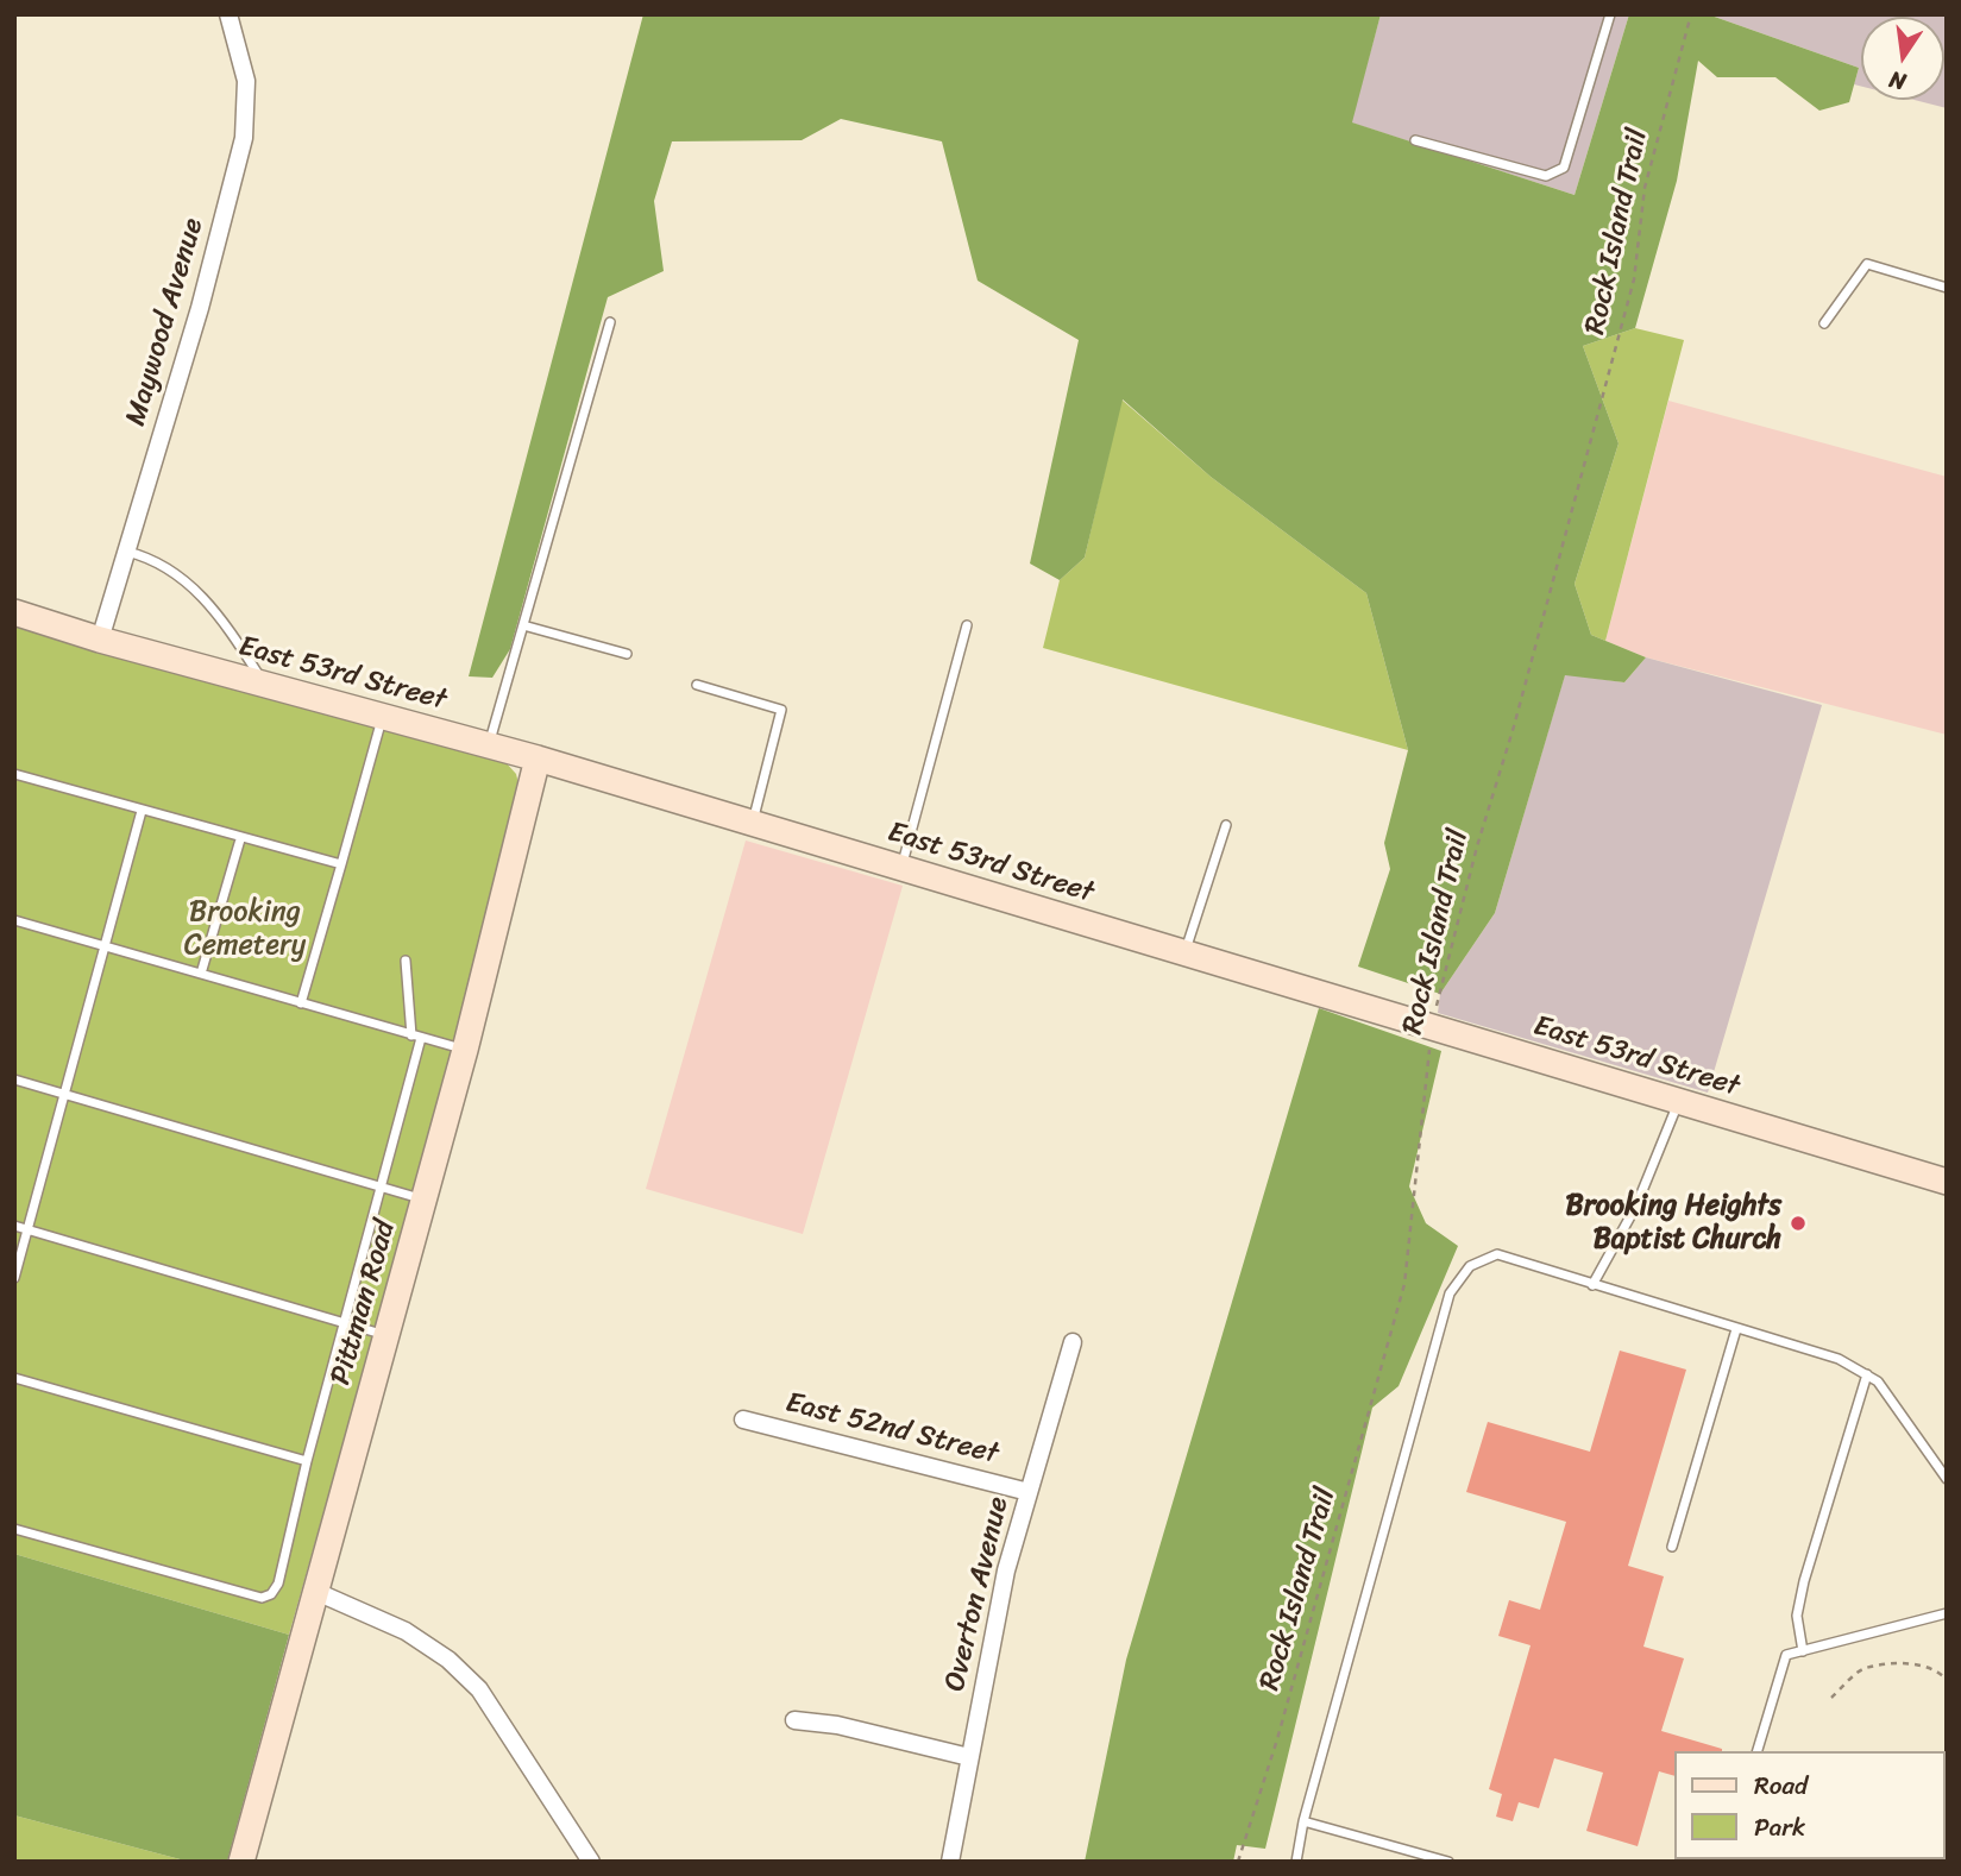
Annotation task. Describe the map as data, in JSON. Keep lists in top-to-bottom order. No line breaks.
{"streets":{"street":["Maywood Avenue","East 53rd Street","Pittman Road","East 52nd Street","Overton Avenue"],"path":["Rock Island Trail"]},"crossings":[["Rock Island Trail","East 53rd Street"],["Maywood Avenue","East 53rd Street"],["East 53rd Street","Pittman Road"],["East 52nd Street","Overton Avenue"]],"parks":["Brooking Cemetery"],"places":["Brooking Heights Baptist Church"],"legend":["Road","Park"],"north":"bottom"}
